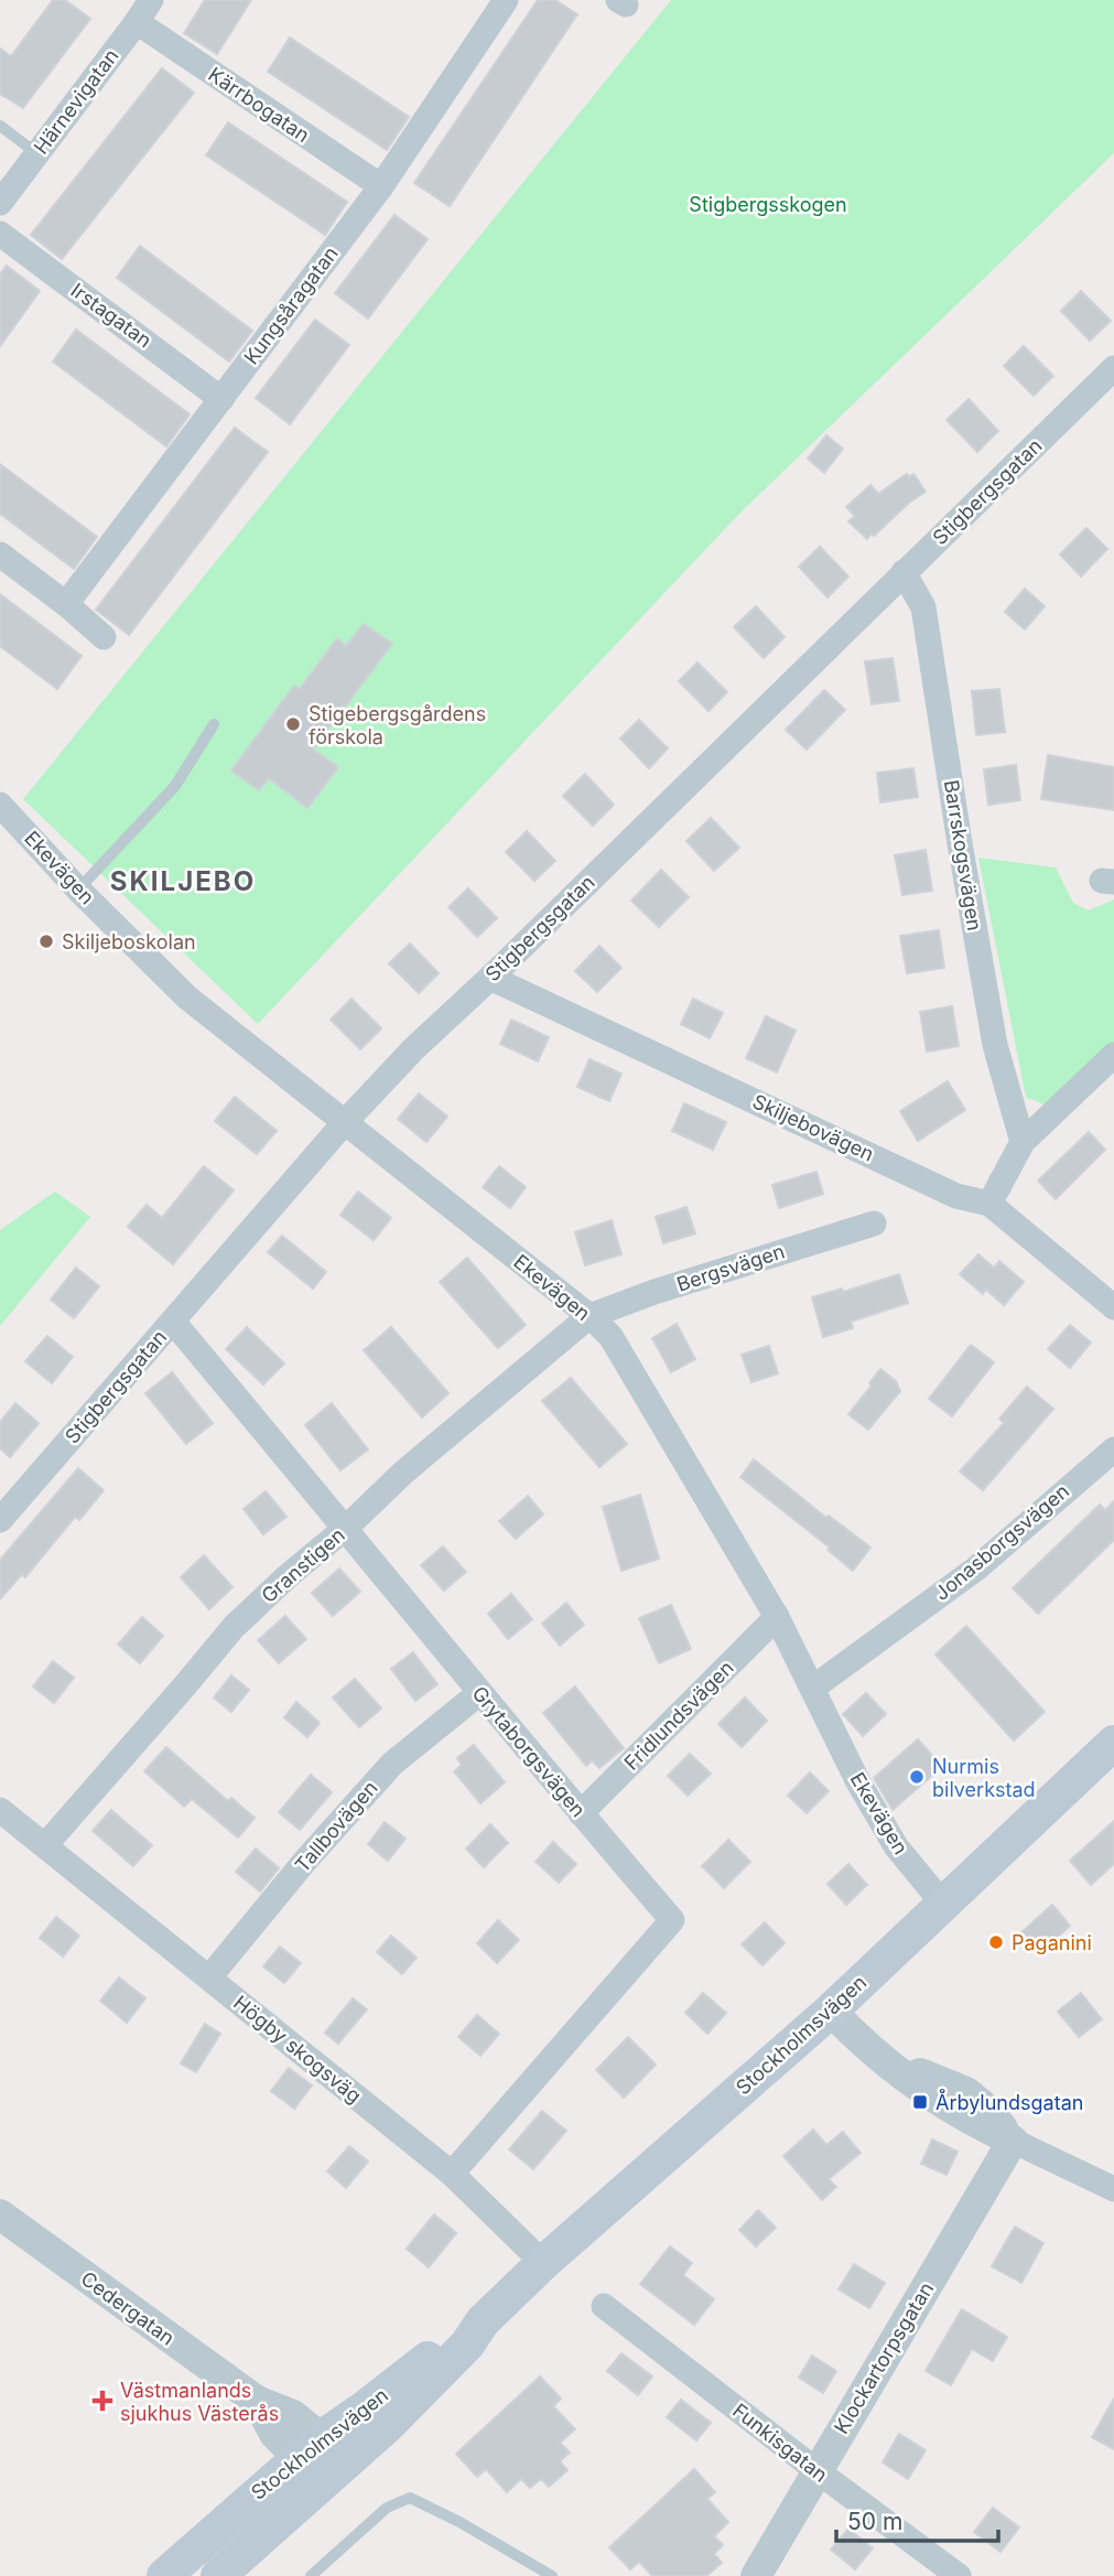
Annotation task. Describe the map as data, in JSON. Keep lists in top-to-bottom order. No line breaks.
{"streets":{"main road":["Stockholmsvägen"],"street":["Härnevigatan","Kärrbogatan","Kungsåragatan","Irstagatan","Stigbergsgatan","Barrskogsvägen","Ekevägen","Skiljebovägen","Bergsvägen","Jonasborgsvägen","Granstigen","Fridlundsvägen","Grytaborgsvägen","Tallbovägen","Högby skogsväg","Cedergatan","Klockartorpsgatan","Funkisgatan"]},"crossings":[["Härnevigatan","Kärrbogatan"],["Kärrbogatan","Kungsåragatan"],["Kungsåragatan","Irstagatan"],["Stigbergsgatan","Barrskogsvägen"],["Stigbergsgatan","Ekevägen"],["Stigbergsgatan","Skiljebovägen"],["Stigbergsgatan","Grytaborgsvägen"],["Ekevägen","Bergsvägen"],["Ekevägen","Jonasborgsvägen"],["Ekevägen","Granstigen"],["Ekevägen","Fridlundsvägen"],["Ekevägen","Stockholmsvägen"],["Bergsvägen","Granstigen"],["Granstigen","Grytaborgsvägen"],["Granstigen","Högby skogsväg"],["Fridlundsvägen","Grytaborgsvägen"],["Grytaborgsvägen","Tallbovägen"],["Grytaborgsvägen","Högby skogsväg"],["Tallbovägen","Högby skogsväg"],["Stockholmsvägen","Högby skogsväg"],["Stockholmsvägen","Cedergatan"],["Klockartorpsgatan","Funkisgatan"]],"districts":["SKILJEBO"],"parks":["Stigbergsskogen"],"places":{"other":["Stigebergsgårdens förskola","Skiljeboskolan","Nurmis bilverkstad","Paganini"],"transit":["Årbylundsgatan"],"health":["Västmanlands sjukhus Västerås"]},"scale_bar":"50 m"}
